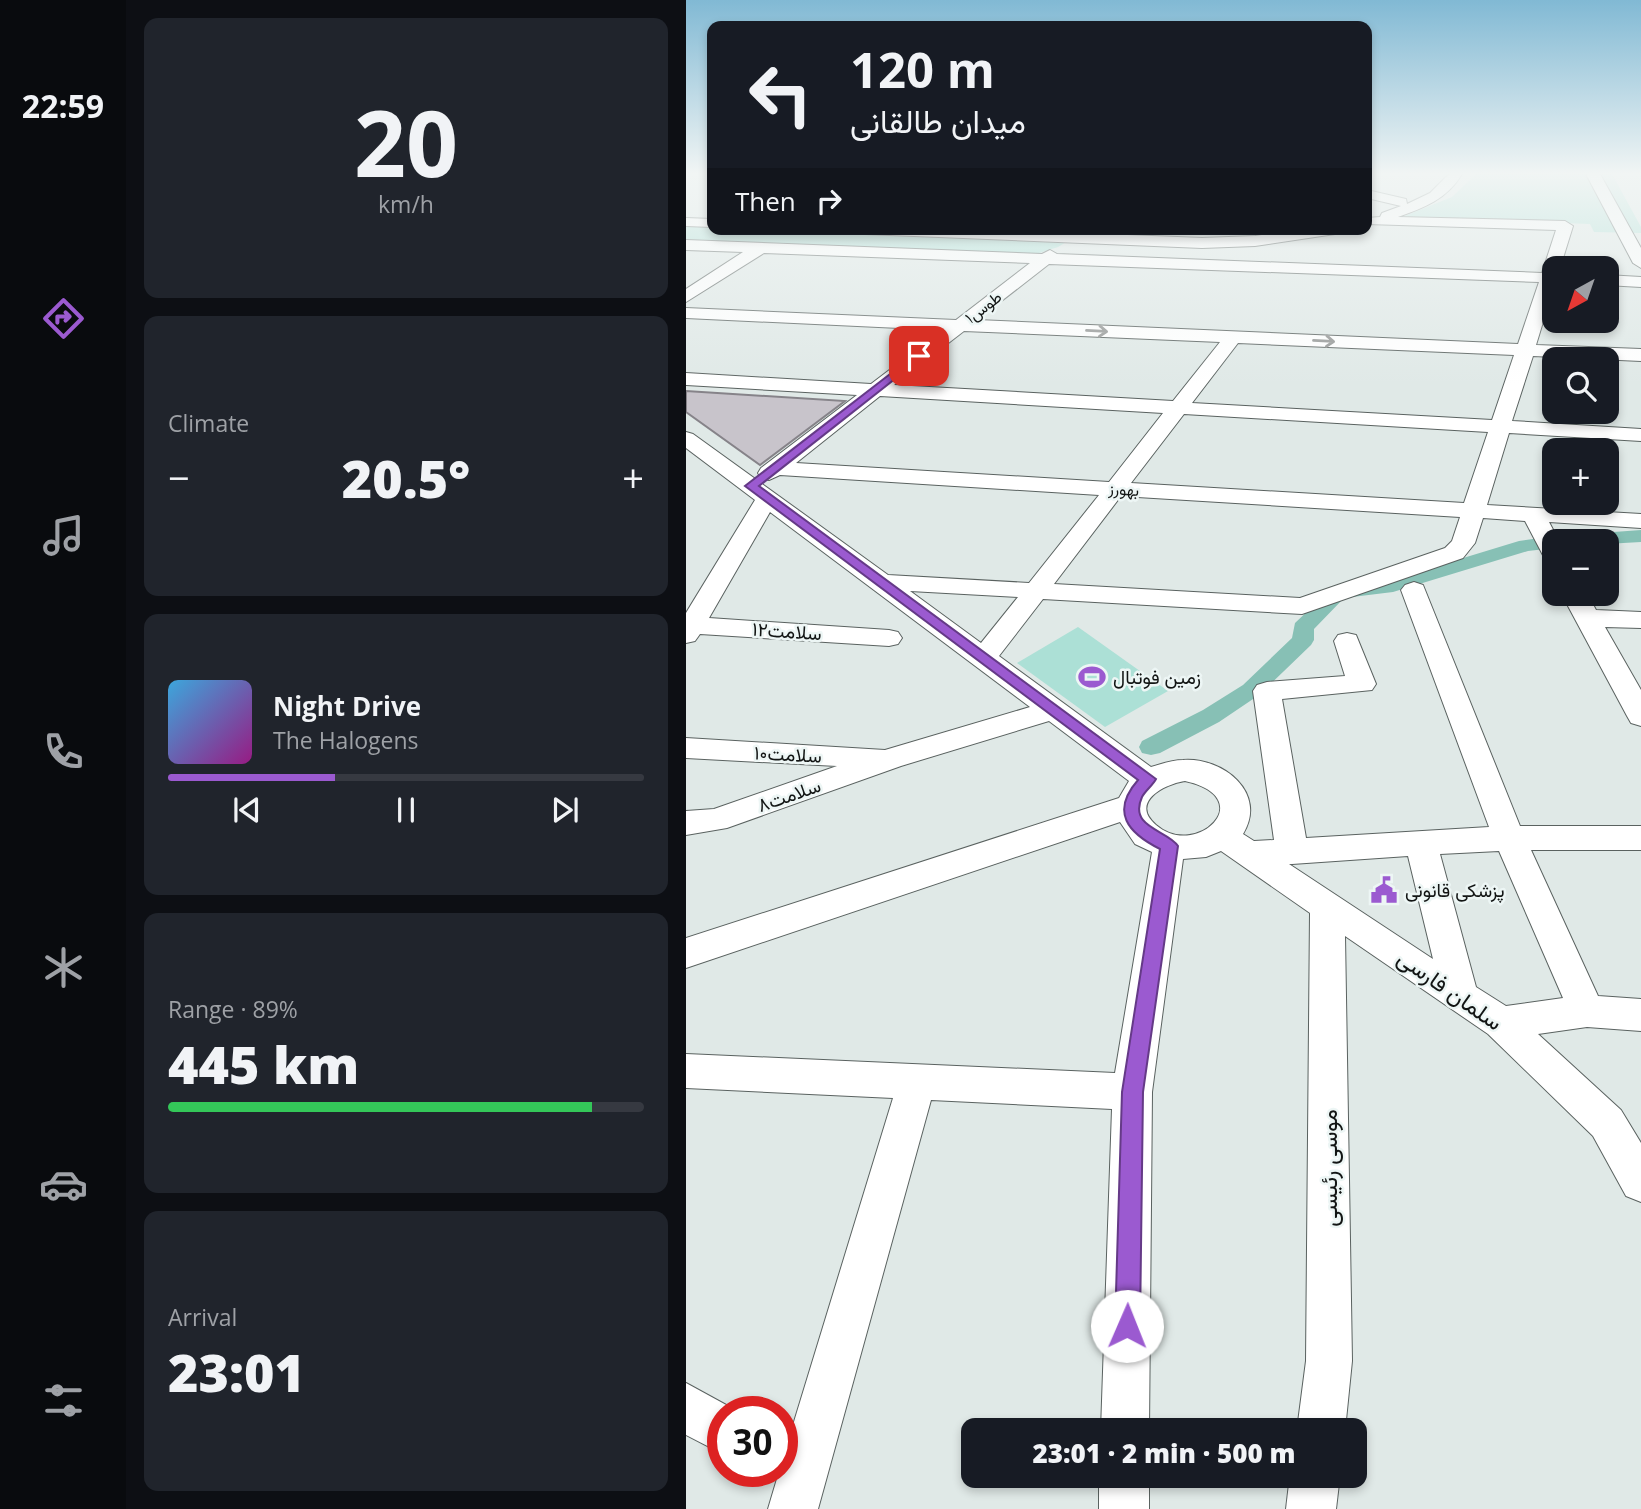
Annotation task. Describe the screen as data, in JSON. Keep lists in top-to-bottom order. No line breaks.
{"streets":{"street":["طوس۱","بهورز","سلامت۱۲","سلامت۱۰","سلامت۸","سلمان فارسی","موسی رئیسی"]},"crossings":[["طوس۱","بهورز"],["سلامت۱۰","سلامت۸"],["سلمان فارسی","موسی رئیسی"]],"places":{"sports":["زمین فوتبال"],"public building":["پزشکی قانونی"]},"north":"bottom left","page":{"tabs":"22:59","tile":[["20","km/h"],"Climate",["Range · 89%","445 km"],["Arrival","23:01"]],"turn":["120 m","میدان طالقانی"],"then":"Then","map_buttons":["+","−"],"heat":["−","20.5°","+"],"song":["Night Drive","The Halogens"],"limit":"30","trip":"23:01 · 2 min · 500 m"}}
